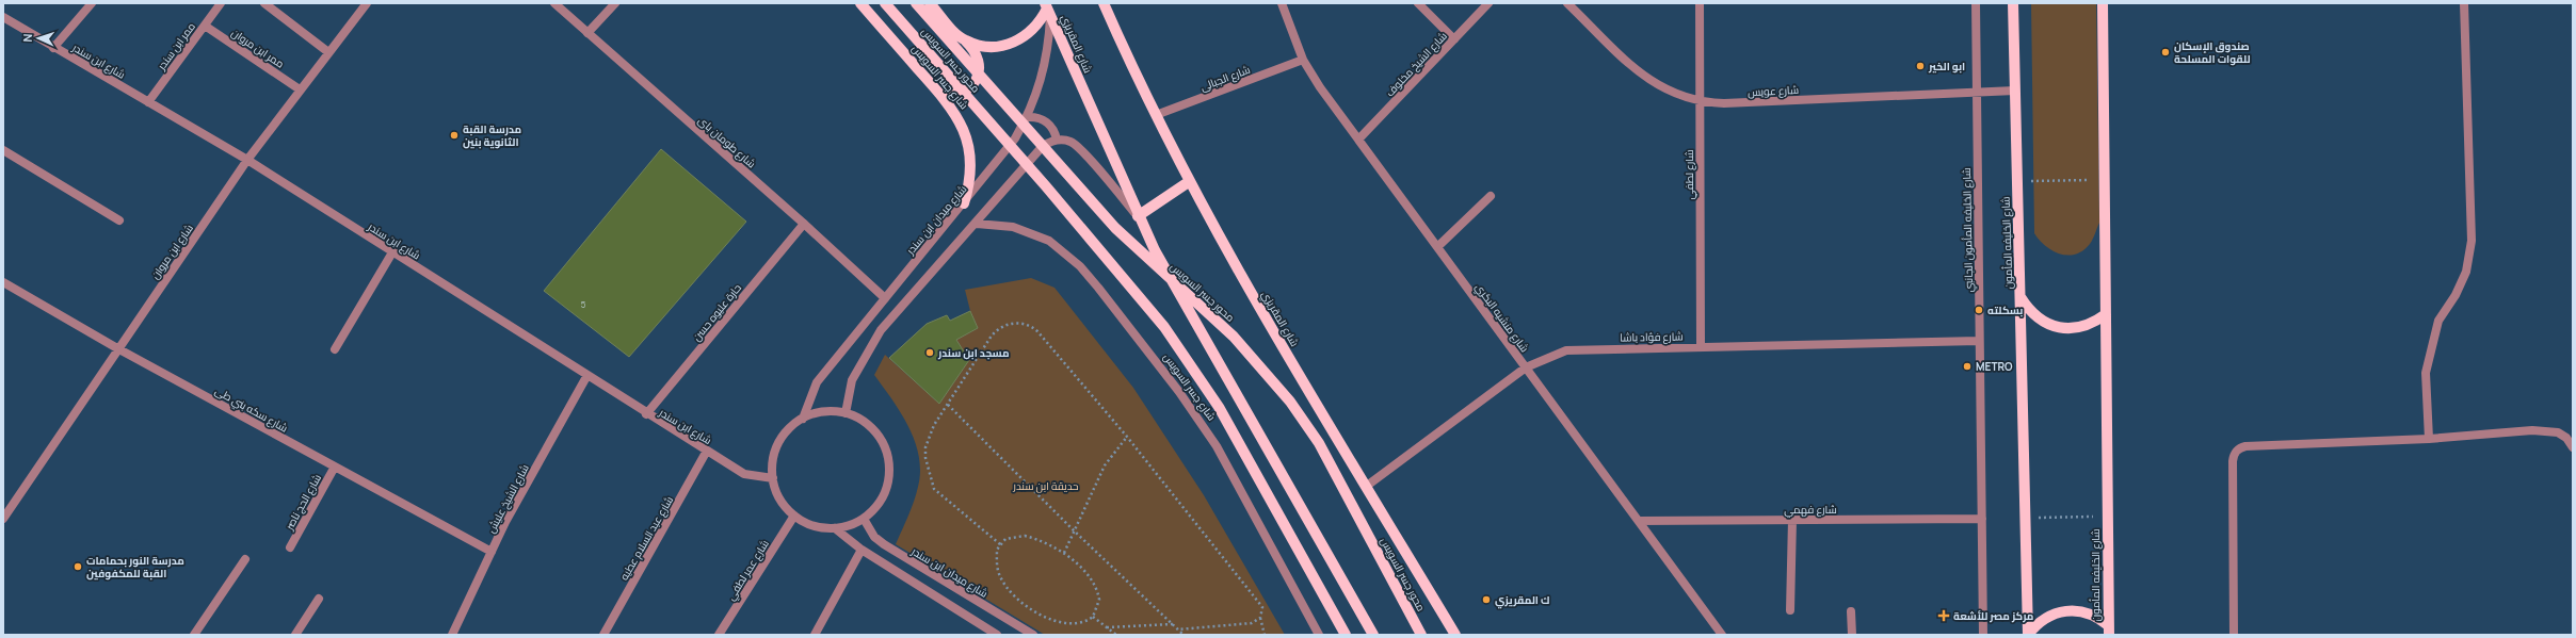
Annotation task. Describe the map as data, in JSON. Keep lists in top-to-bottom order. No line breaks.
{"streets":{"main road":["شارع المقريزي","محور جسر السويس","شارع جسر السويس","شارع الخليفه المأمون"],"street":["ممر ابن سندر","ممر ابن مروان","شارع ابن سندر","شارع الشيخ مخلوف","شارع الجبالى","شارع عويس","شارع طومان باى","شارع لطفي","شارع ميدان ابن سندر","شارع الخليفه المأمون الجانبي","شارع ابن مروان","حارة عليوه حسن","شارع منشيه البكري","شارع فؤاد باشا","شارع سكه بني طى","شارع الشيخ عليش","شارع الحج ناصر","شارع فهمي","شارع عبد السلام عطيه","شارع عمر لطفي"]},"crossings":[["شارع المقريزي","شارع الجبالى"],["شارع المقريزي","شارع ميدان ابن سندر"],["شارع المقريزي","شارع فؤاد باشا"],["ممر ابن سندر","ممر ابن مروان"],["ممر ابن سندر","شارع ابن سندر"],["ممر ابن مروان","شارع ابن مروان"],["شارع ابن سندر","شارع ميدان ابن سندر"],["شارع ابن سندر","شارع ابن مروان"],["شارع ابن سندر","حارة عليوه حسن"],["شارع ابن سندر","شارع الشيخ عليش"],["شارع ابن سندر","شارع عبد السلام عطيه"],["شارع ابن سندر","شارع عمر لطفي"],["شارع الشيخ مخلوف","شارع منشيه البكري"],["شارع جسر السويس","شارع ميدان ابن سندر"],["شارع الجبالى","شارع منشيه البكري"],["شارع عويس","شارع لطفي"],["شارع عويس","شارع الخليفه المأمون الجانبي"],["شارع عويس","شارع الخليفه المأمون"],["شارع طومان باى","شارع ميدان ابن سندر"],["شارع طومان باى","حارة عليوه حسن"],["شارع لطفي","شارع فؤاد باشا"],["شارع ميدان ابن سندر","شارع عمر لطفي"],["شارع الخليفه المأمون الجانبي","شارع فؤاد باشا"],["شارع الخليفه المأمون الجانبي","شارع فهمي"],["شارع ابن مروان","شارع سكه بني طى"],["شارع منشيه البكري","شارع فؤاد باشا"],["شارع منشيه البكري","شارع فهمي"],["شارع سكه بني طى","شارع الشيخ عليش"],["شارع سكه بني طى","شارع الحج ناصر"]],"parks":["حديقة ابن سندر"],"places":{"other":["صندوق الإسكان للقوات المسلحة","ابو الخير","مدرسة القبة الثانوية بنين","بسكلته","مسجد ابن سندر","METRO","مدرسة النور بحمامات القبة للمكفوفين","ك المقريزي"],"health":["مركز مصر للأشعة"]},"house_numbers":["5"],"north":"left"}
